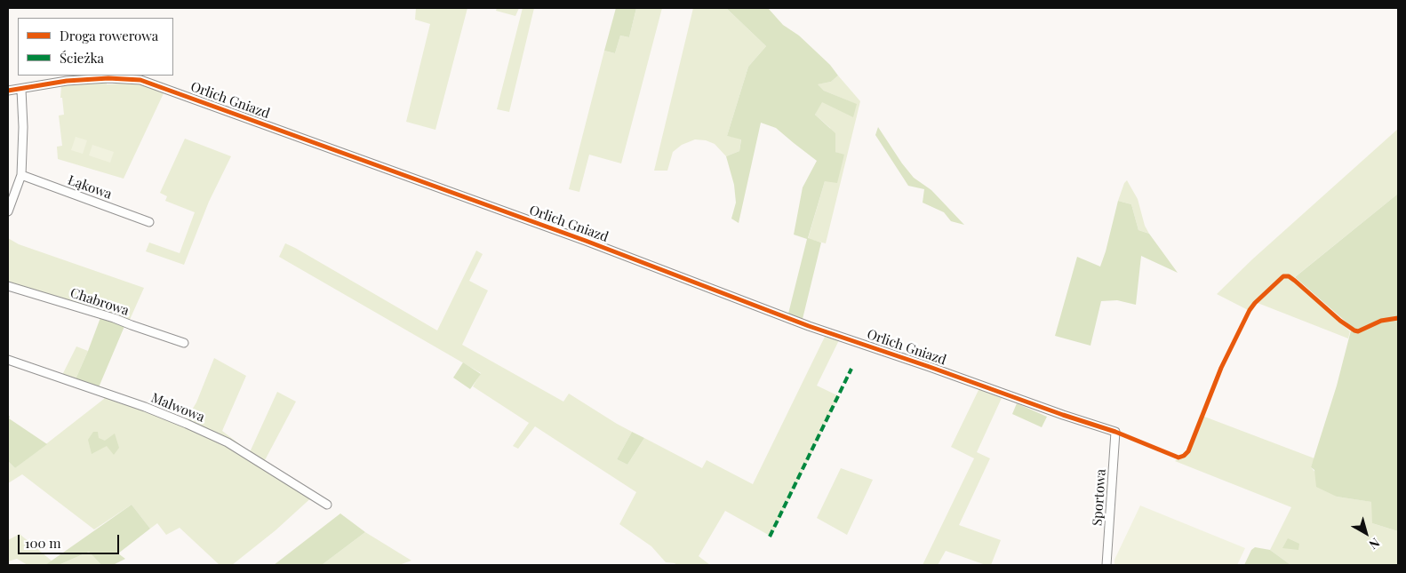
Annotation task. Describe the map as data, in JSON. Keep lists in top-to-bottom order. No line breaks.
{"streets":{"street":["Orlich Gniazd","Łąkowa","Chabrowa","Malwowa","Sportowa"]},"crossings":[["Orlich Gniazd","Sportowa"]],"legend":["Droga rowerowa","Ścieżka"],"scale_bar":"100 m","north":"bottom right"}
